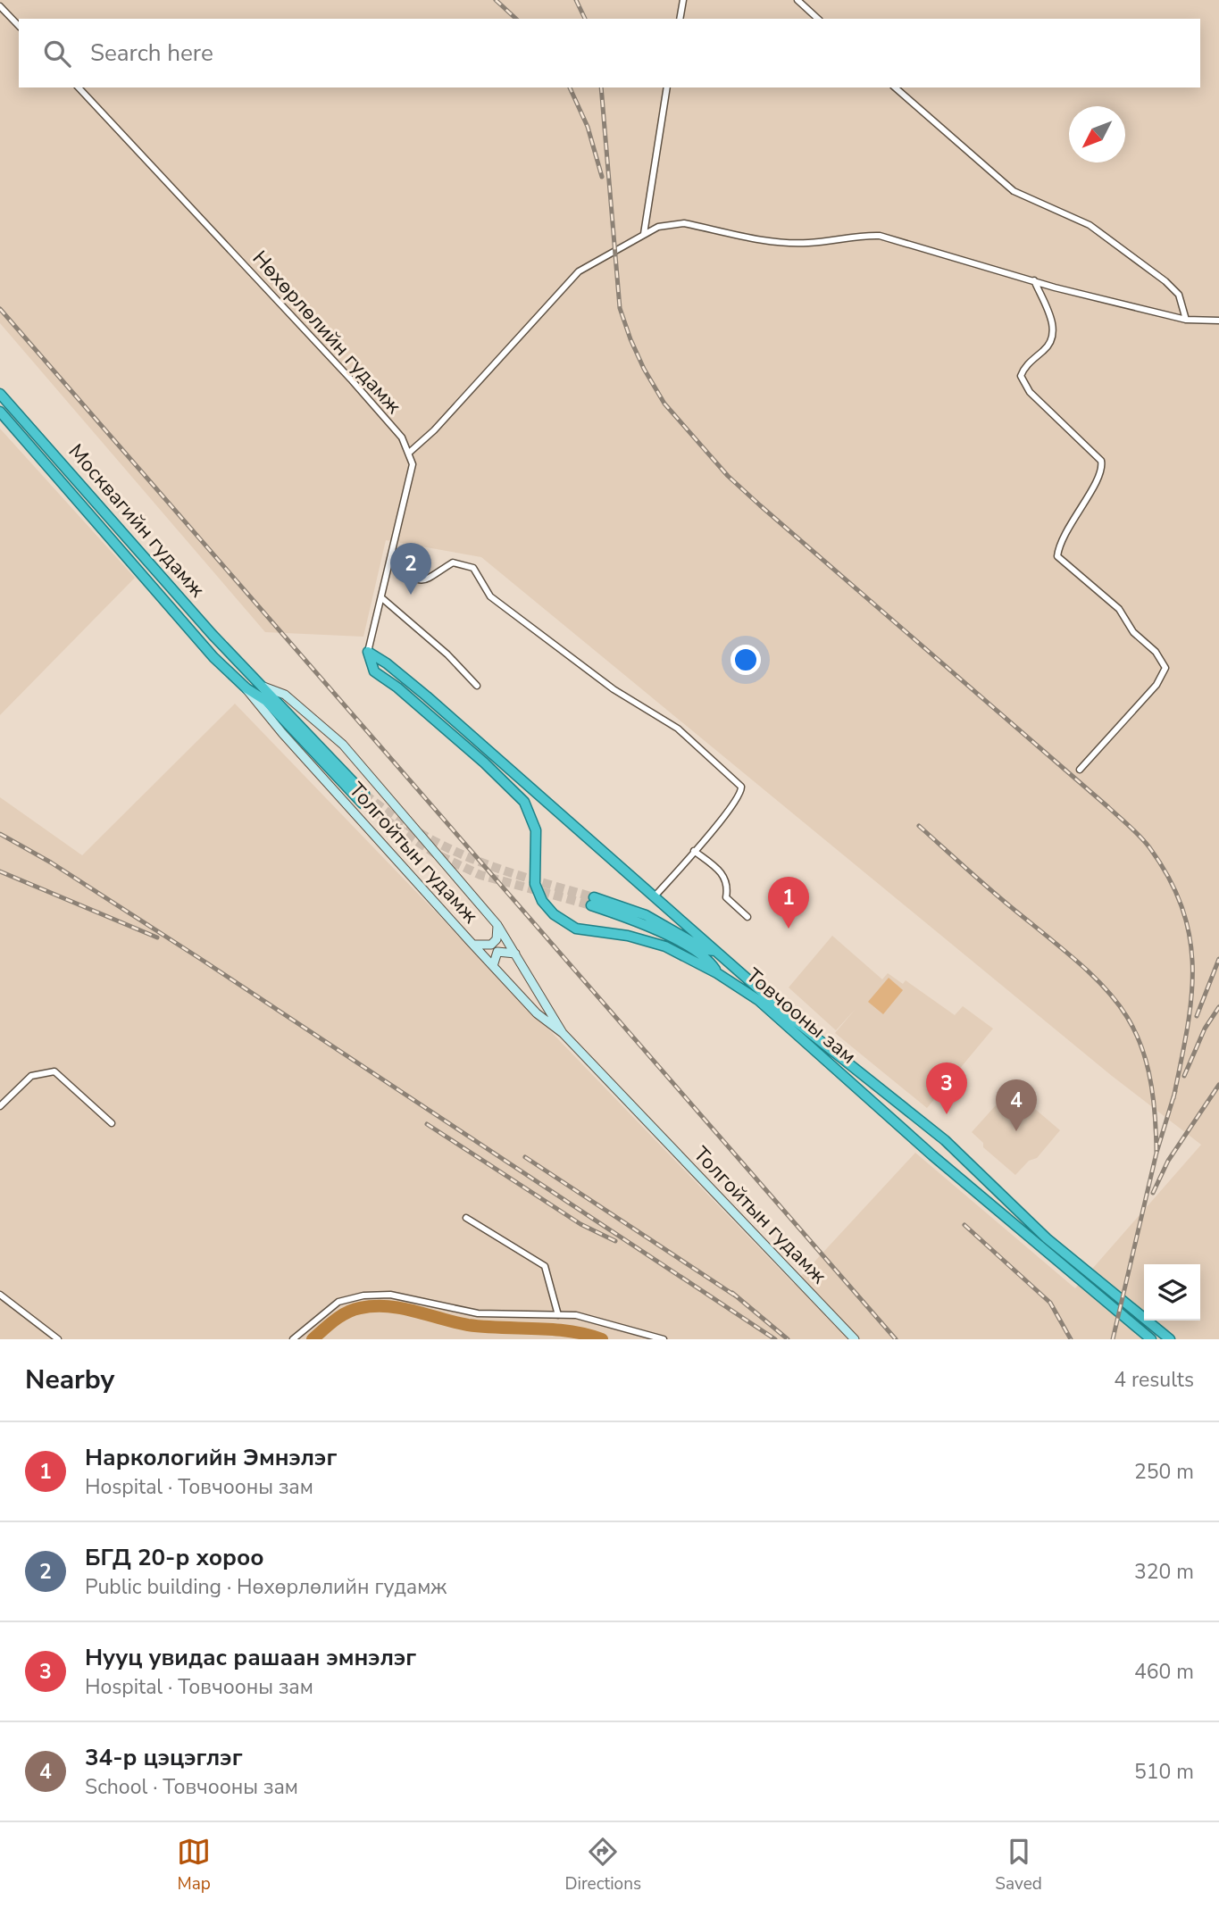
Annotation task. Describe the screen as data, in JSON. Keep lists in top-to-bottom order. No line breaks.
{"streets":{"highway":["Москвагийн гудамж","Товчооны зам"],"main road":["Толгойтын гудамж"],"street":["Нөхөрлөлийн гудамж"]},"crossings":[["Москвагийн гудамж","Толгойтын гудамж"]],"north":"bottom left","page":{"search":"Search here","pins":["2","1","3","4"],"heading":["Nearby","4 results"],"list":[{"mark":"1","name":"Наркологийн Эмнэлэг","note":"Hospital · Товчооны зам","value":"250 m"},{"mark":"2","name":"БГД 20-р хороо","note":"Public building · Нөхөрлөлийн гудамж","value":"320 m"},{"mark":"3","name":"Нууц увидас рашаан эмнэлэг","note":"Hospital · Товчооны зам","value":"460 m"},{"mark":"4","name":"34-р цэцэглэг","note":"School · Товчооны зам","value":"510 m"}],"nav":["Map","Directions","Saved"]}}
